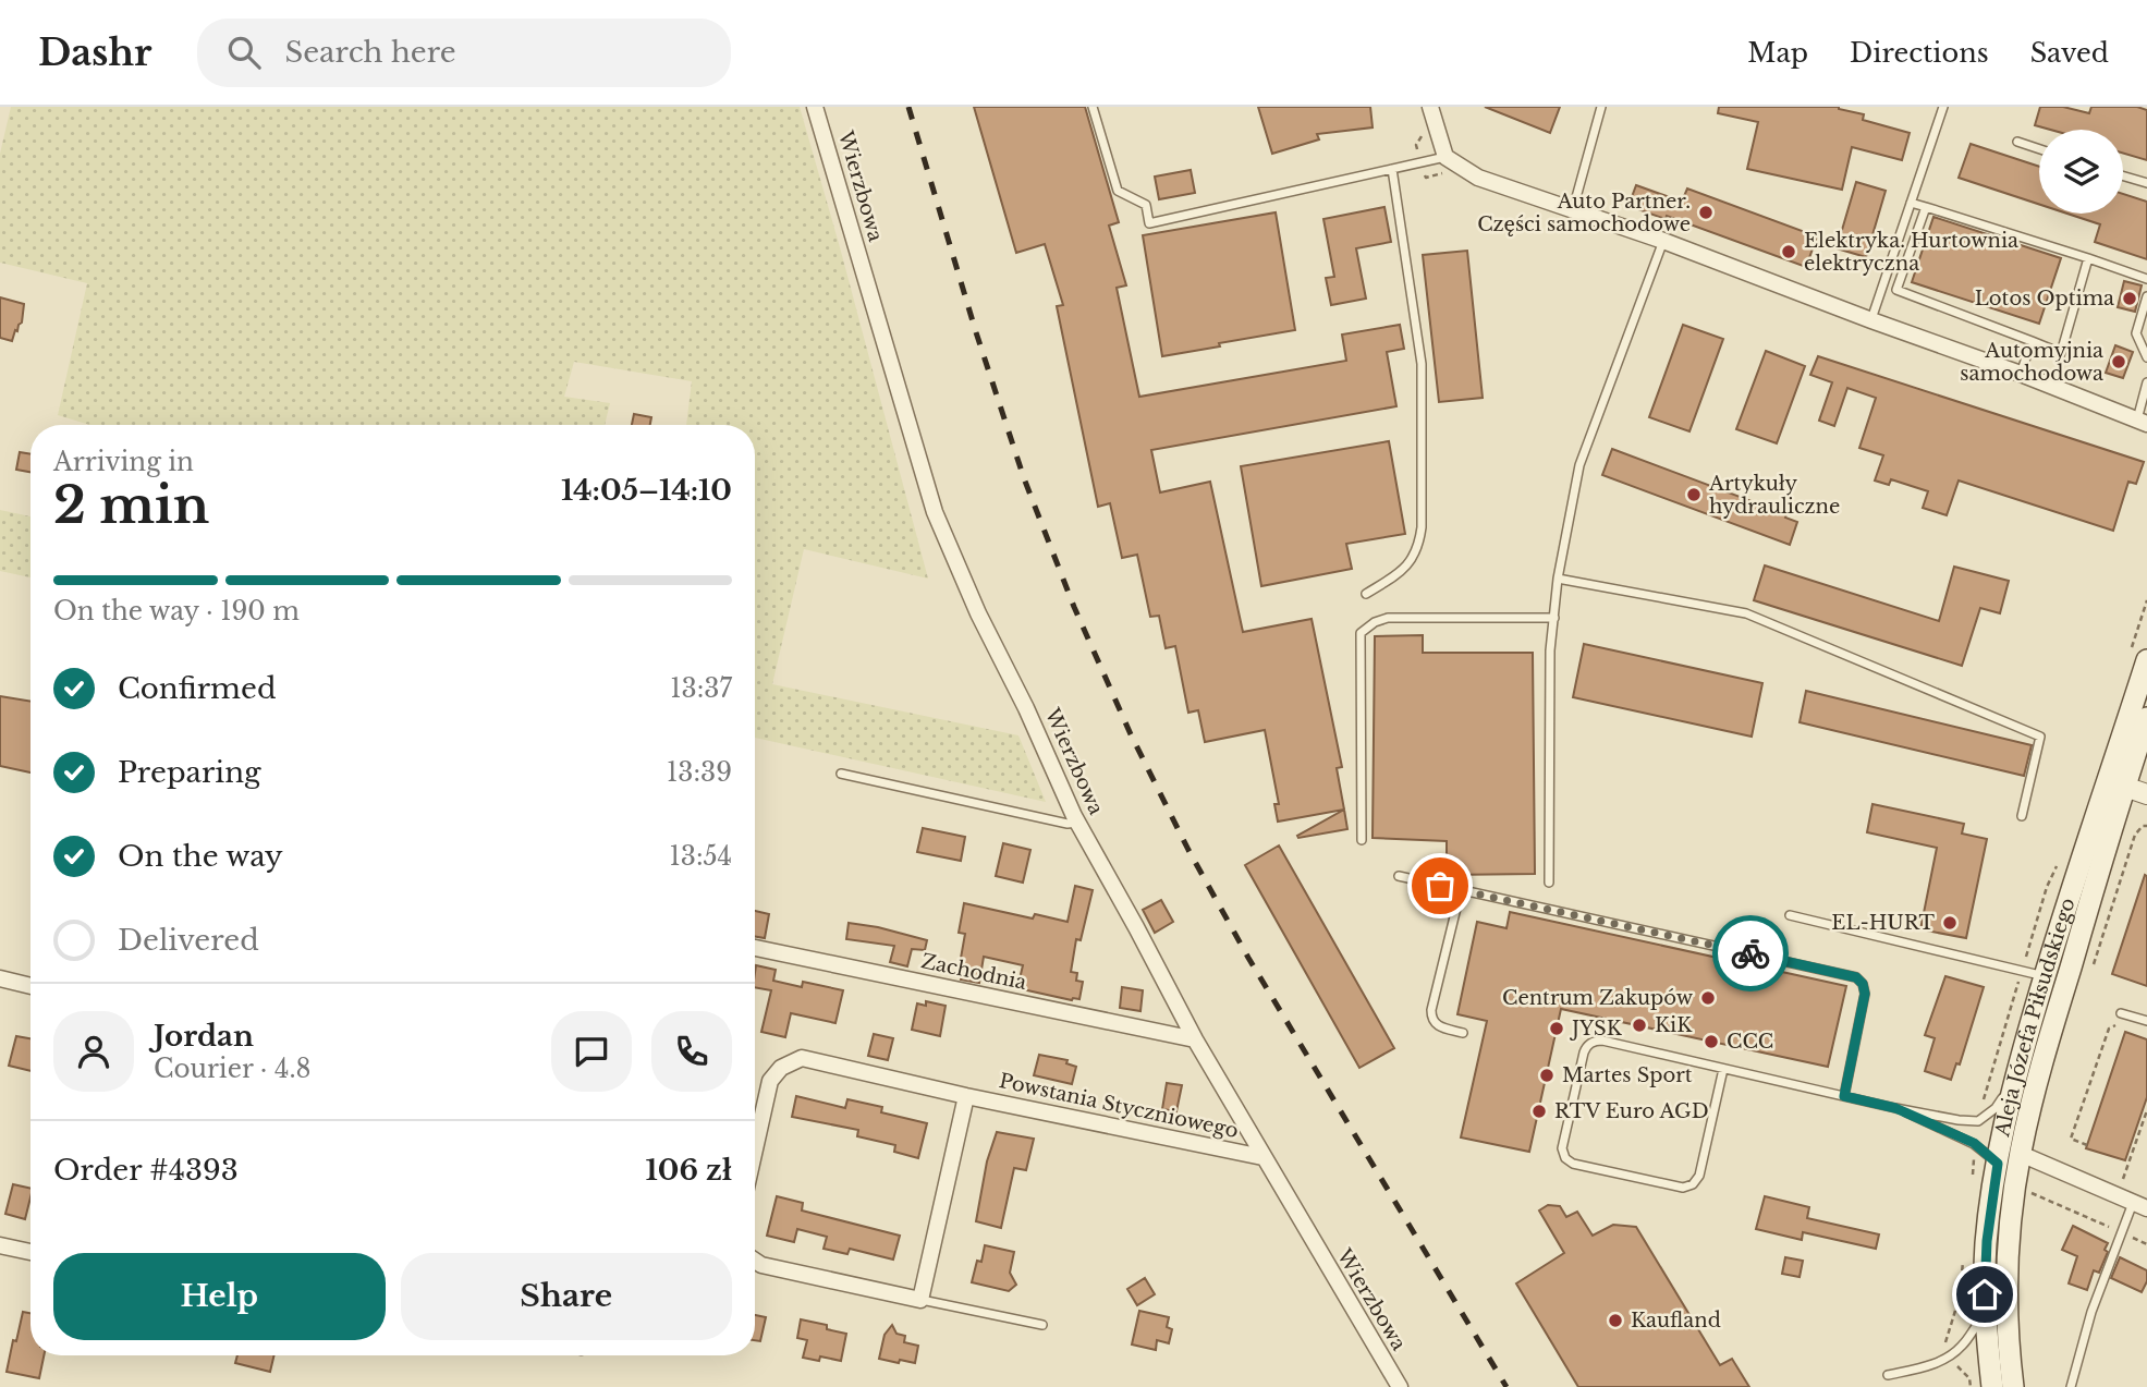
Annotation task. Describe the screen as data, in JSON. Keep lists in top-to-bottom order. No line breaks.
{"streets":{"main road":["Aleja Józefa Piłsudskiego"],"street":["Wierzbowa","Zachodnia","Powstania Styczniowego"]},"crossings":[["Wierzbowa","Zachodnia"],["Wierzbowa","Powstania Styczniowego"]],"places":["Auto Partner. Części samochodowe","Elektryka. Hurtownia elektryczna","Lotos Optima","Automyjnia samochodowa","Artykuły hydrauliczne","EL-HURT","Centrum Zakupów","KiK","JYSK","CCC","Martes Sport","RTV Euro AGD","Kaufland"],"page":{"header":"Dashr","search":"Search here","nav":["Map","Directions","Saved"],"heading":["2 min","Arriving in","14:05–14:10"],"panel":["Jordan","Courier · 4.8","Order #4393","106 zł"],"bar":"On the way · 190 m","list":[["Confirmed","13:37"],["Preparing","13:39"],["On the way","13:54"],"Delivered"],"buttons":["Help","Share"]}}
